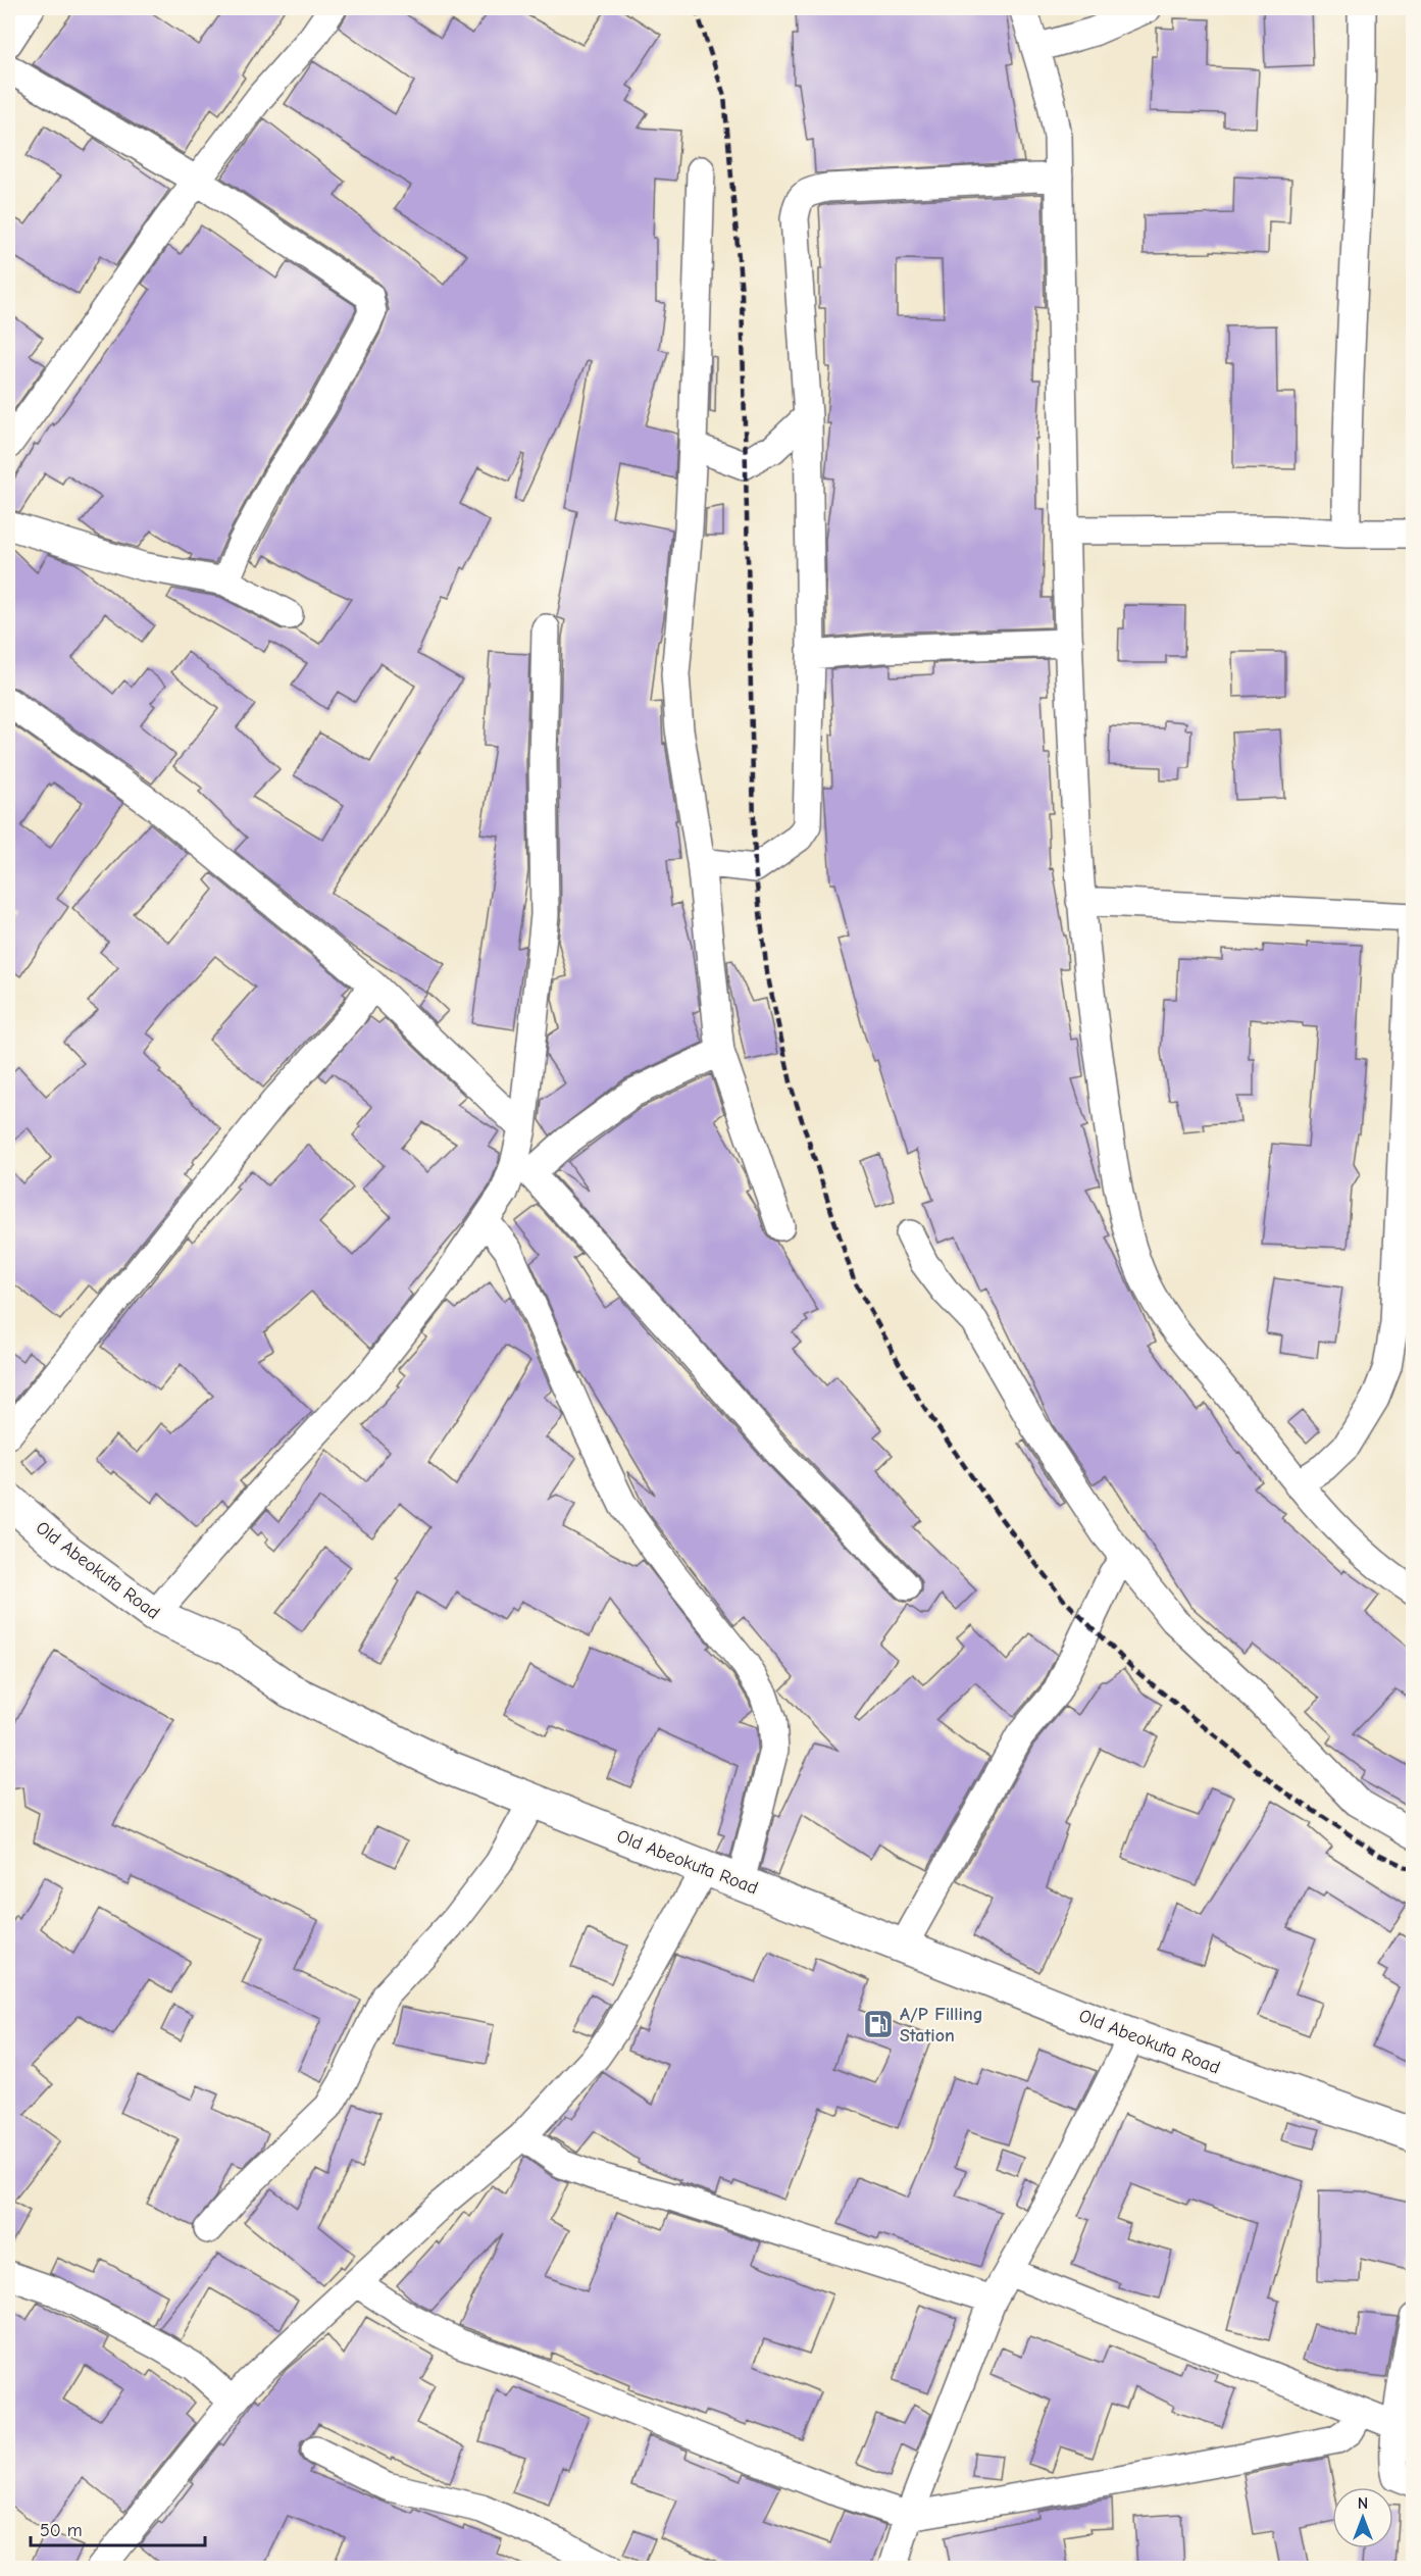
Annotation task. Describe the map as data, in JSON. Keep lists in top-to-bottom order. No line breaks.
{"streets":{"highway":["Old Abeokuta Road"]},"places":{"fuel station":["A/P Filling Station"]},"scale_bar":"50 m","north":"top"}
